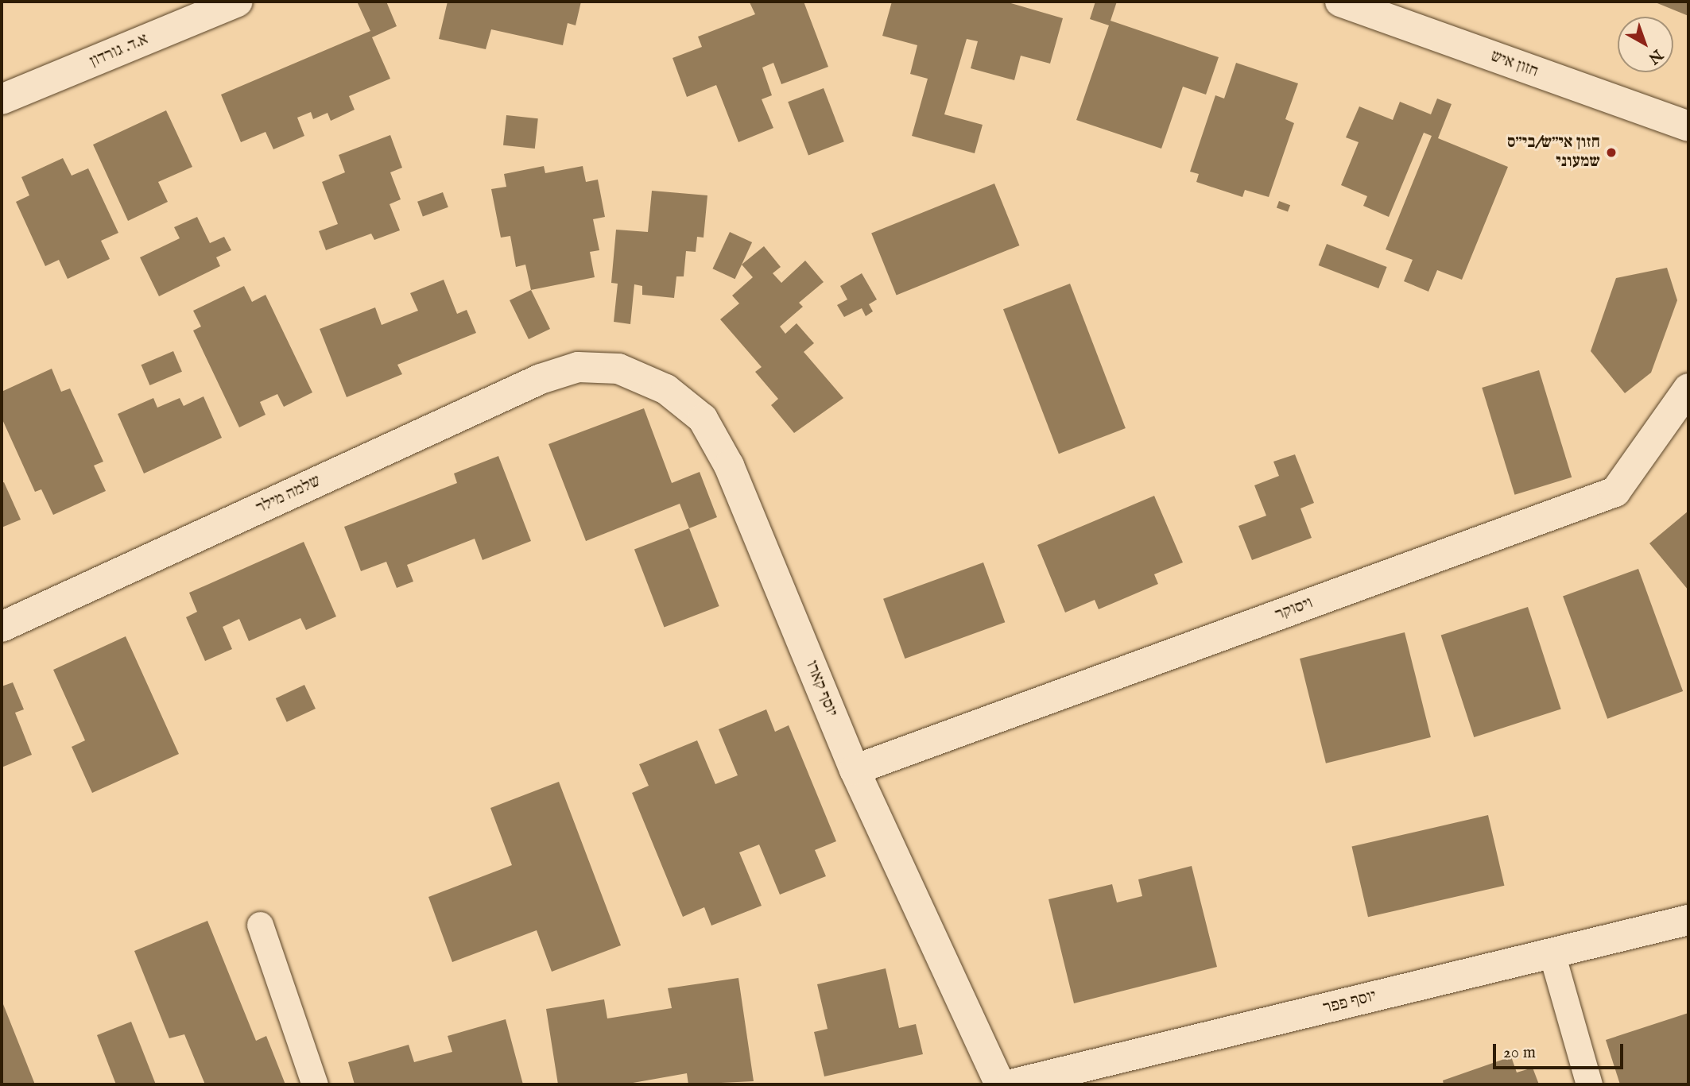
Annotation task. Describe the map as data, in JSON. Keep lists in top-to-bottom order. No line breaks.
{"streets":{"street":["א.ד. גורדון","חזון איש","שלמה מילר","ויסוקר","יוסף קארו","יוסף פפר"]},"crossings":[["שלמה מילר","יוסף קארו"],["ויסוקר","יוסף קארו"]],"places":["חזון אי״ש/בי״ס שמעוני"],"scale_bar":"20 m","north":"bottom right"}
